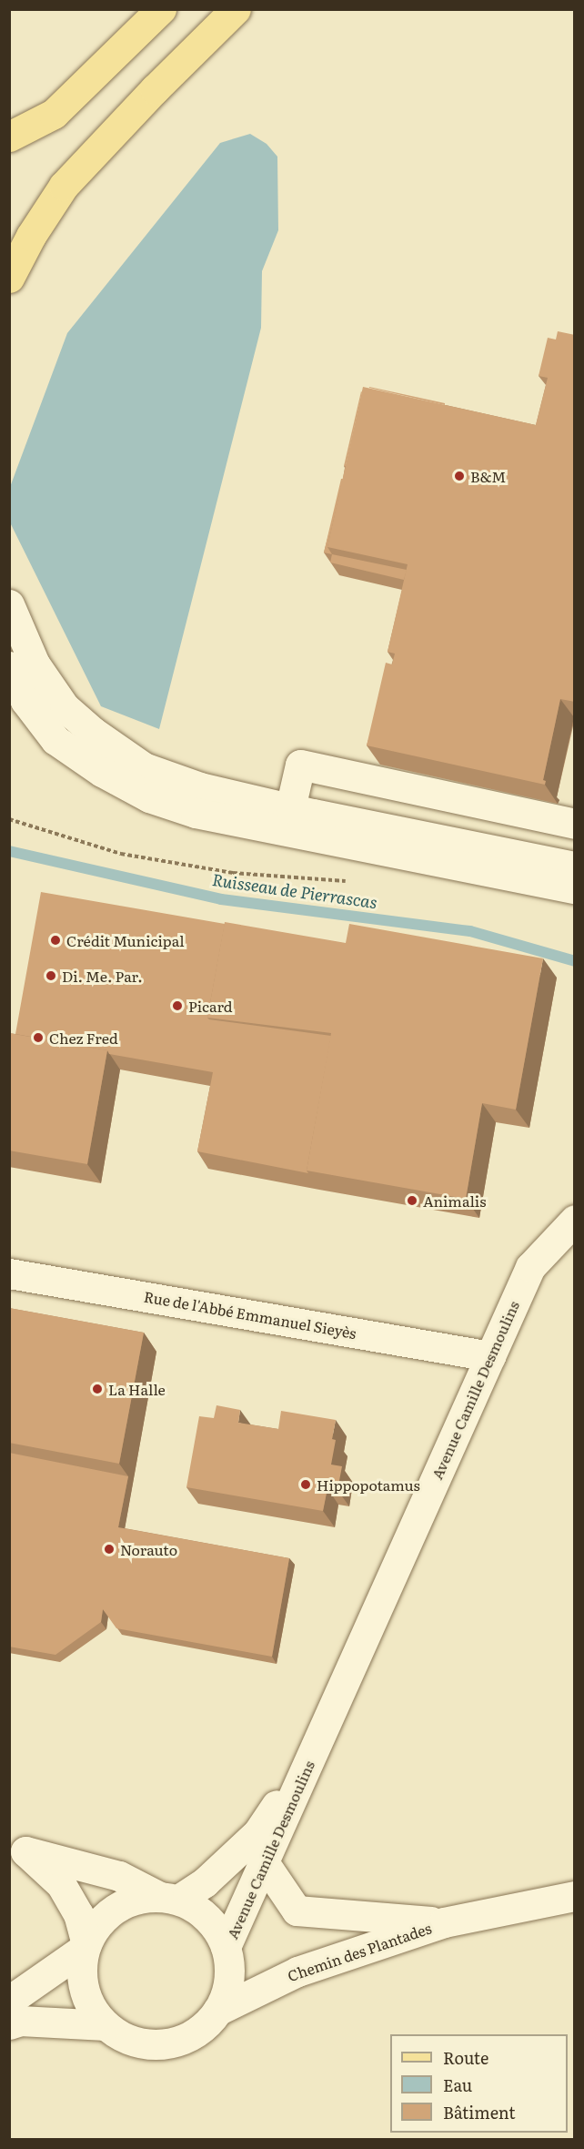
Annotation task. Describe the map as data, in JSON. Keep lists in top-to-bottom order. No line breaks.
{"streets":{"street":["Rue de l'Abbé Emmanuel Sieyès","Avenue Camille Desmoulins","Chemin des Plantades"]},"crossings":[["Rue de l'Abbé Emmanuel Sieyès","Avenue Camille Desmoulins"],["Avenue Camille Desmoulins","Chemin des Plantades"]],"water":["Ruisseau de Pierrascas"],"places":["B&M","Crédit Municipal","Di. Me. Par.","Picard","Chez Fred","Animalis","La Halle","Hippopotamus","Norauto"],"legend":["Route","Eau","Bâtiment"]}
